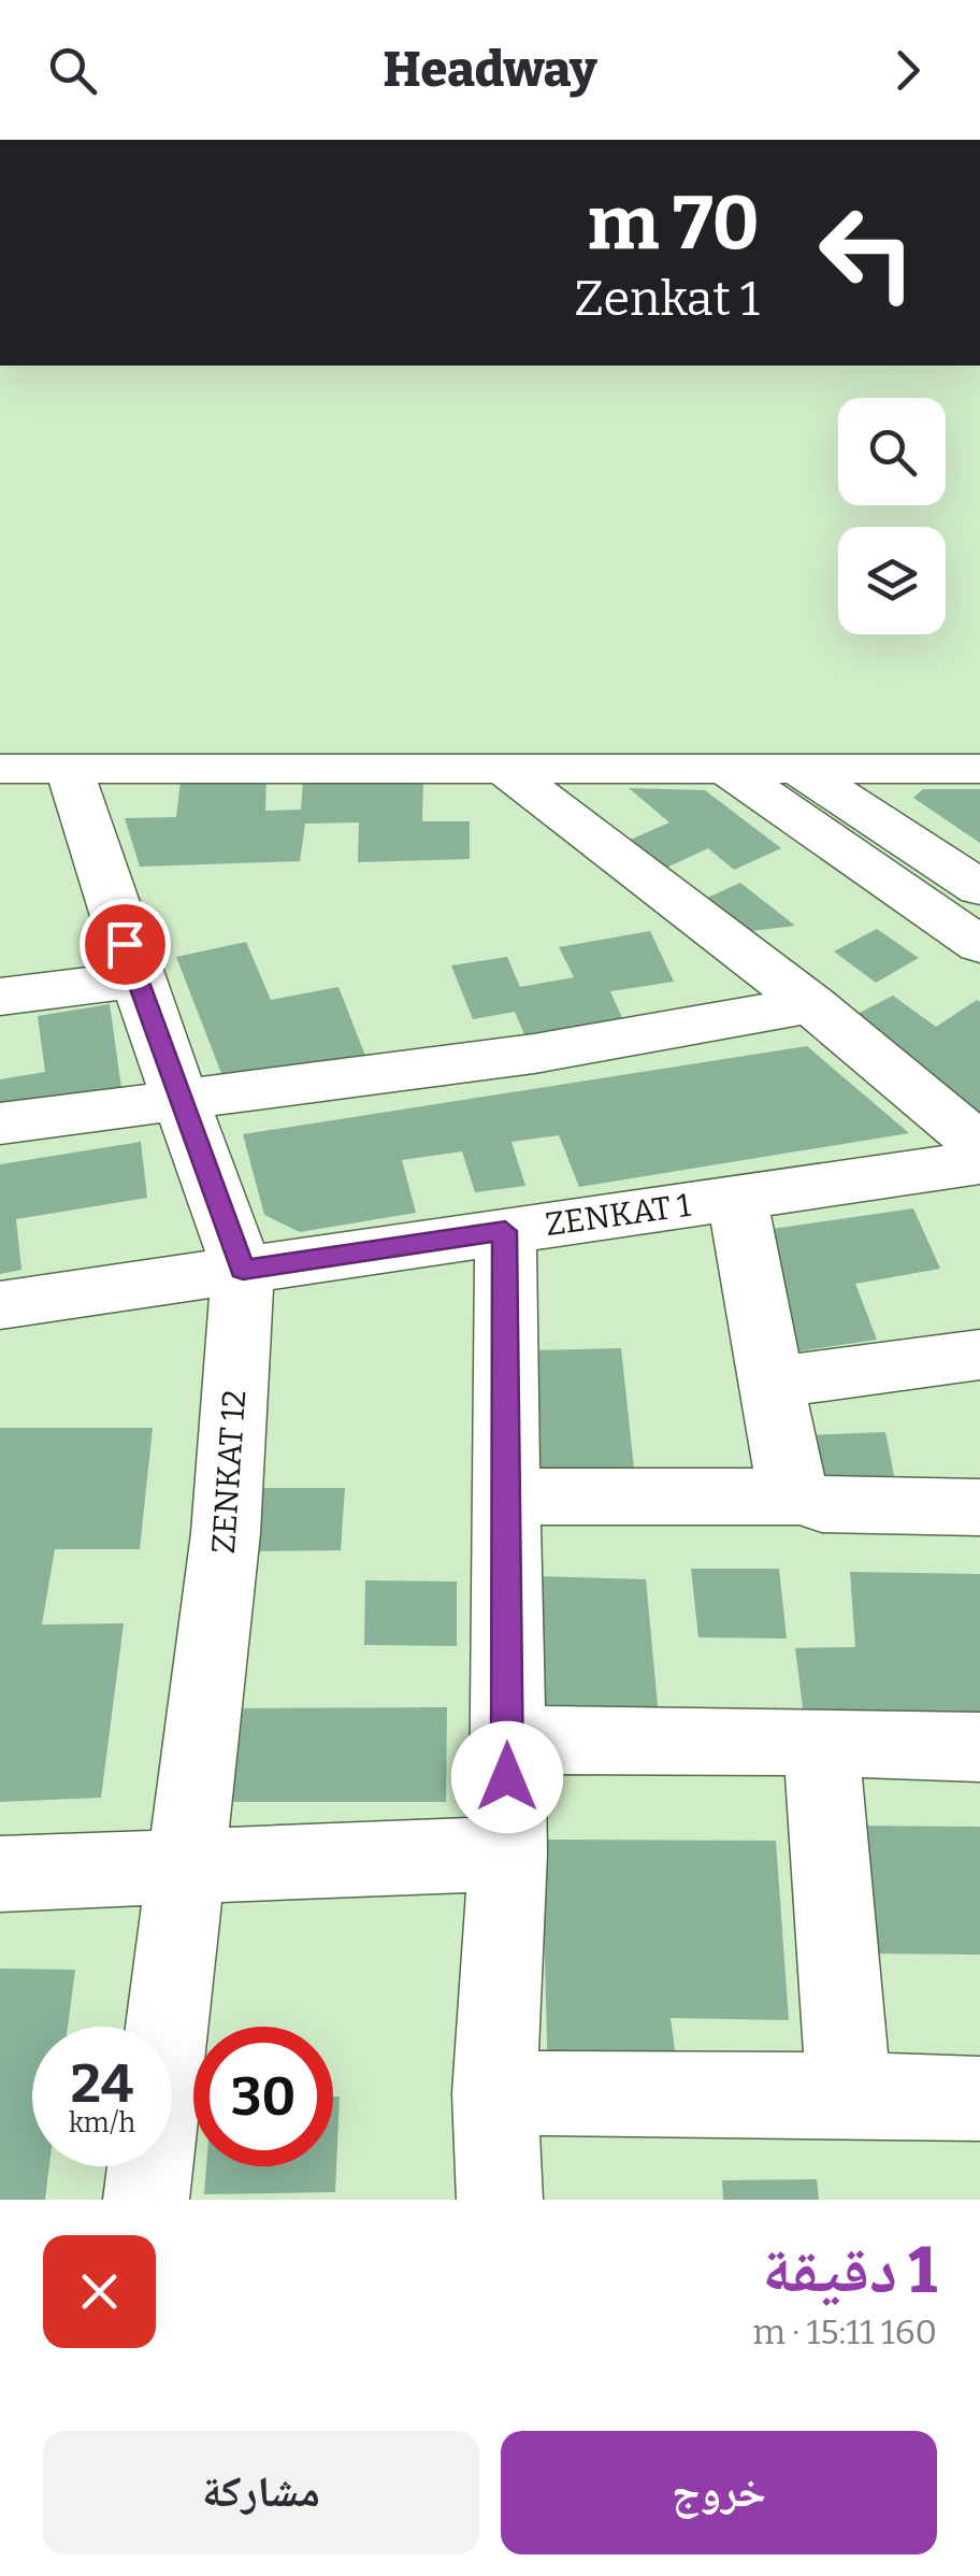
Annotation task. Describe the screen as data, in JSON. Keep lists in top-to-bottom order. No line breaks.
{"streets":{"street":["ZENKAT 1","ZENKAT 12"]},"crossings":[["ZENKAT 1","ZENKAT 12"]],"page":{"header":"Headway","turn":["70 m","Zenkat 1"],"speed":"24 km/h","limit":"30","heading":["1 دقيقة","160 m · 15:11"],"buttons":["خروج","مشاركة"]}}
